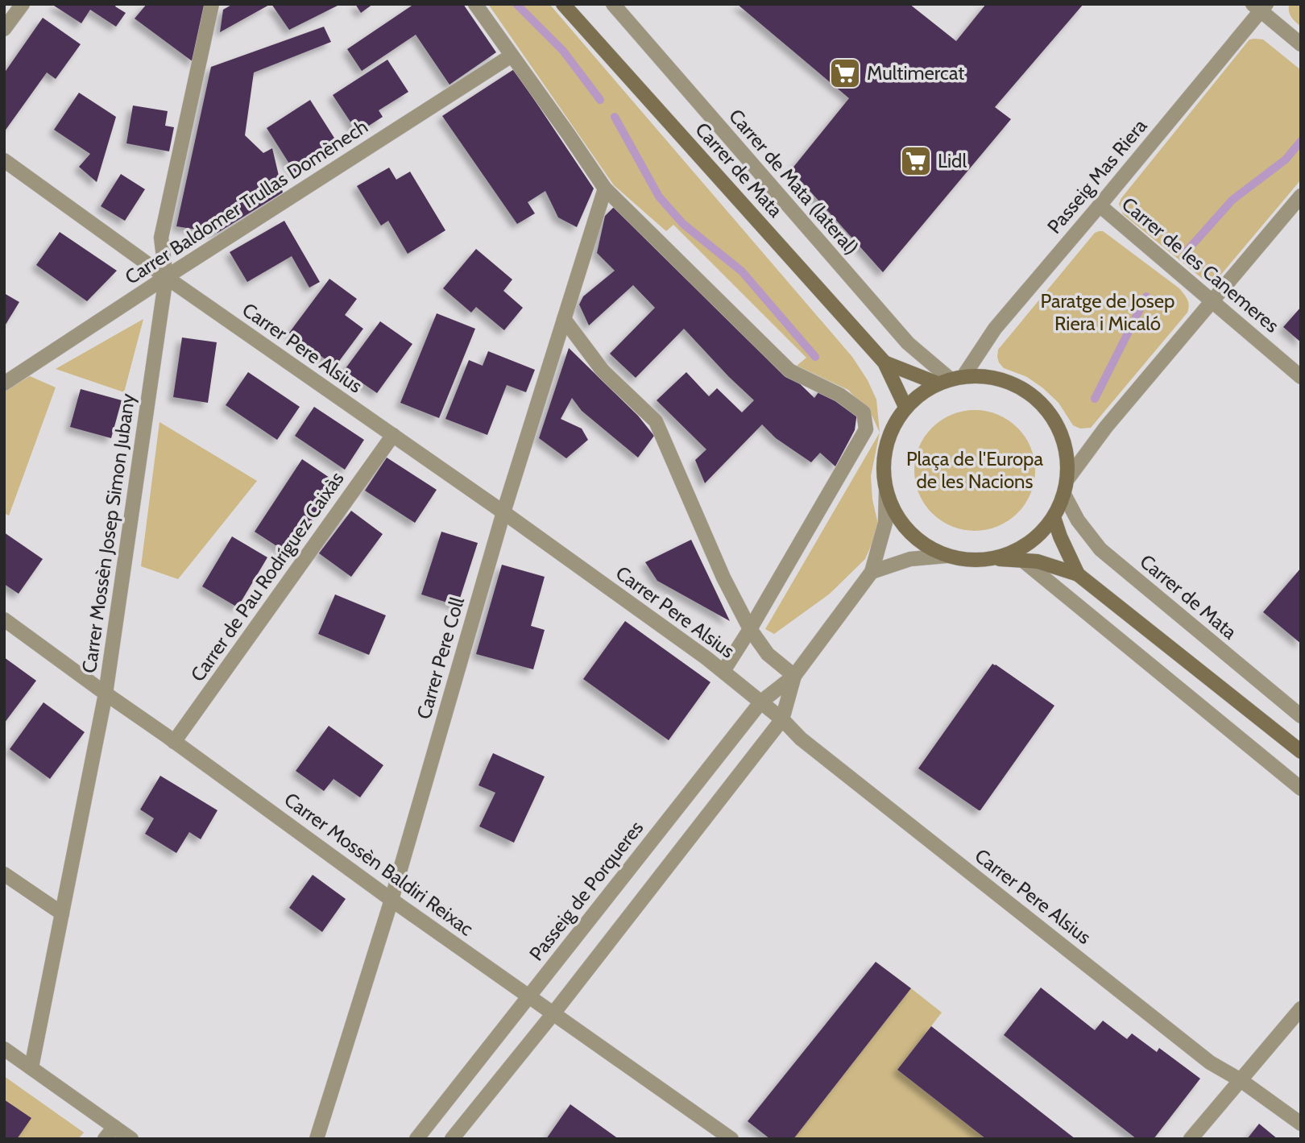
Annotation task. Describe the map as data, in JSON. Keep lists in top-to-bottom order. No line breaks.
{"streets":{"main road":["Carrer de Mata"],"street":["Passeig Mas Riera","Carrer de Mata (lateral)","Carrer Baldomer Trullas Domènech","Carrer de les Canemeres","Carrer Pere Alsius","Carrer Mossèn Josep Simon Jubany","Carrer de Pau Rodríguez Caixàs","Carrer Pere Coll","Carrer Mossèn Baldiri Reixac","Passeig de Porqueres"]},"crossings":[["Carrer de Mata","Passeig Mas Riera"],["Carrer de Mata","Carrer de Mata (lateral)"],["Carrer de Mata","Passeig de Porqueres"],["Passeig Mas Riera","Carrer de Mata (lateral)"],["Passeig Mas Riera","Carrer de les Canemeres"],["Passeig Mas Riera","Passeig de Porqueres"],["Carrer de Mata (lateral)","Passeig de Porqueres"],["Carrer Baldomer Trullas Domènech","Carrer Pere Alsius"],["Carrer Baldomer Trullas Domènech","Carrer Mossèn Josep Simon Jubany"],["Carrer Pere Alsius","Carrer Mossèn Josep Simon Jubany"],["Carrer Pere Alsius","Carrer de Pau Rodríguez Caixàs"],["Carrer Pere Alsius","Carrer Pere Coll"],["Carrer Pere Alsius","Passeig de Porqueres"],["Carrer Mossèn Josep Simon Jubany","Carrer Mossèn Baldiri Reixac"],["Carrer de Pau Rodríguez Caixàs","Carrer Mossèn Baldiri Reixac"],["Carrer Pere Coll","Carrer Mossèn Baldiri Reixac"],["Carrer Mossèn Baldiri Reixac","Passeig de Porqueres"]],"parks":["Paratge de Josep Riera i Micaló","Plaça de l'Europa de les Nacions"],"places":{"supermarket":["Multimercat","Lidl"]}}
